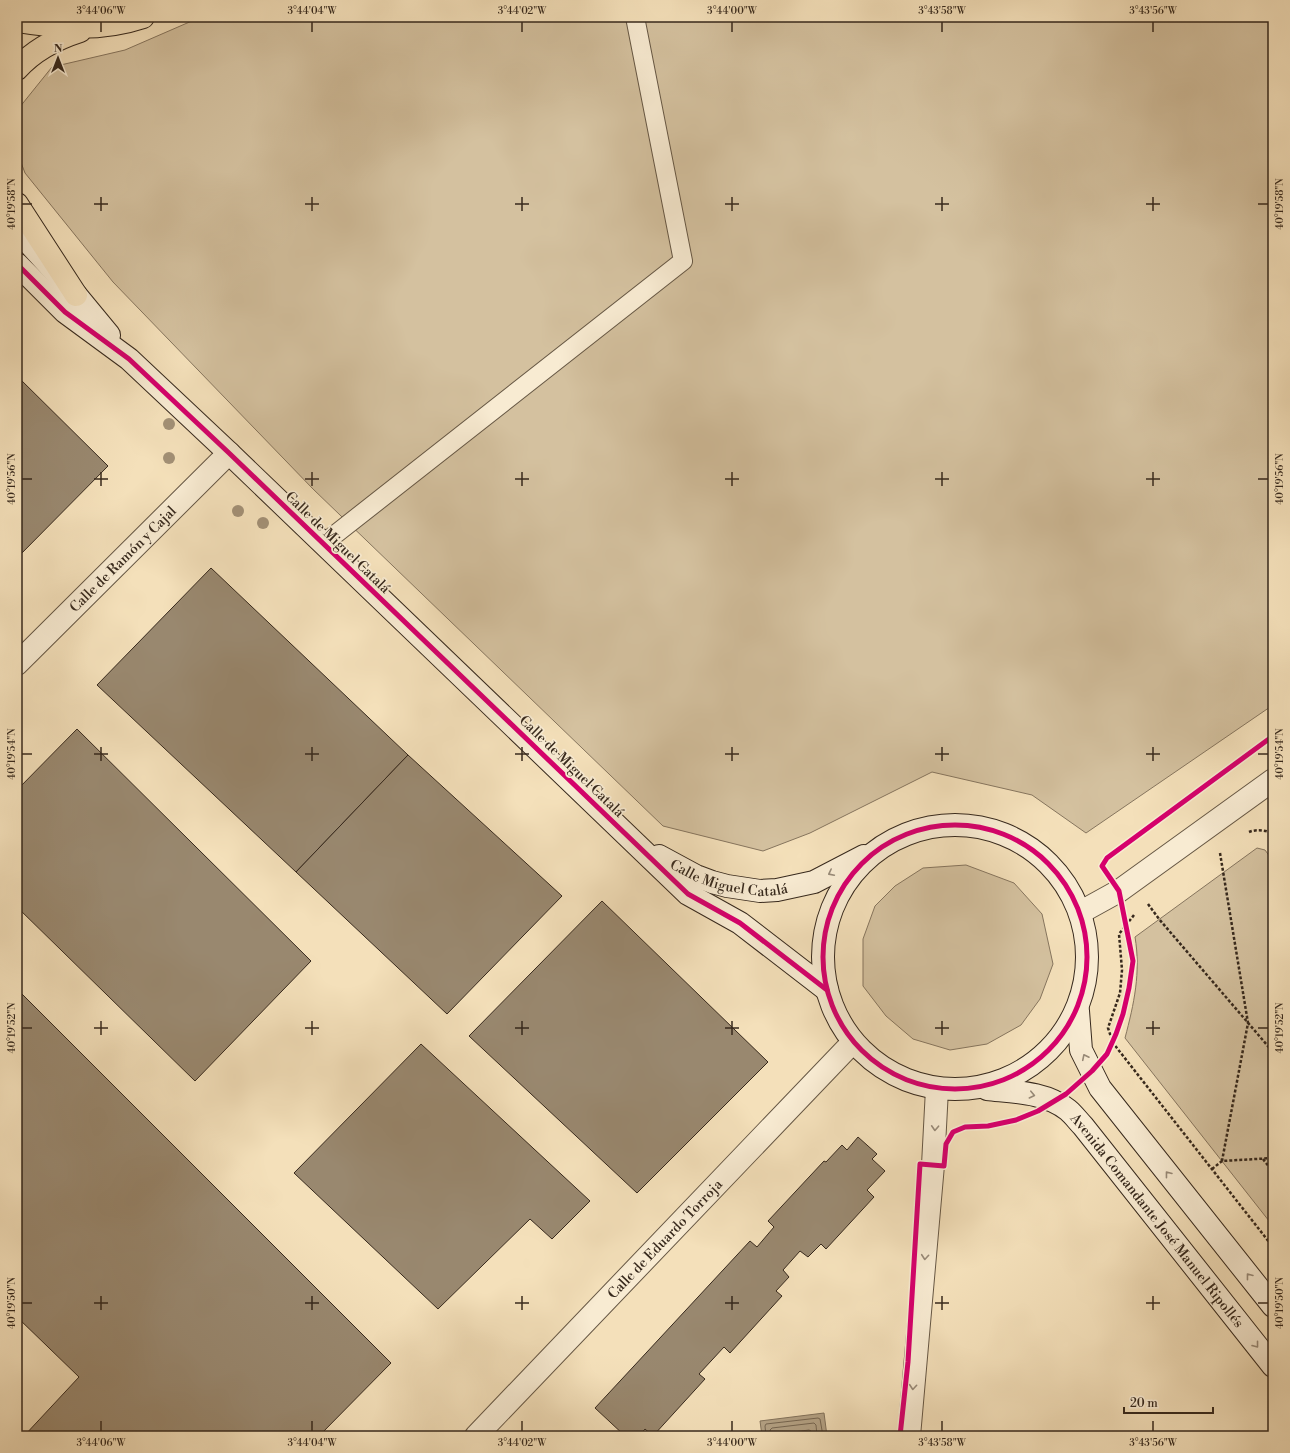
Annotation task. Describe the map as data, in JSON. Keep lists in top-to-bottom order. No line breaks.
{"streets":{"street":["Calle de Miguel Catalá","Calle de Ramón y Cajal","Calle Miguel Catalá","Avenida Comandante José Manuel Ripollés","Calle de Eduardo Torroja"]},"crossings":[["Calle de Miguel Catalá","Calle de Ramón y Cajal"],["Calle de Miguel Catalá","Calle Miguel Catalá"]],"one_way":["Calle Miguel Catalá"],"scale_bar":"20 m","north":"top","coordinates":["3°44'06\"W","3°44'04\"W","3°44'02\"W","3°44'00\"W","3°43'58\"W","3°43'56\"W","40°19'58\"N","40°19'56\"N","40°19'54\"N","40°19'52\"N","40°19'50\"N"]}
